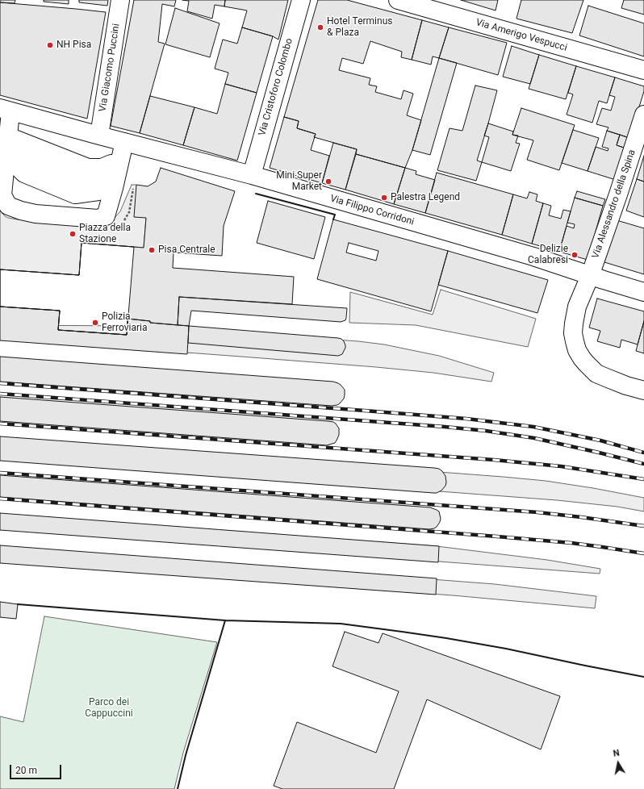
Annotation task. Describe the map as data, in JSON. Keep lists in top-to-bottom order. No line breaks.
{"streets":{"street":["Via Amerigo Vespucci","Via Giacomo Puccini","Via Cristoforo Colombo","Via Alessandro della Spina","Via Filippo Corridoni"]},"crossings":[["Via Giacomo Puccini","Via Filippo Corridoni"],["Via Cristoforo Colombo","Via Filippo Corridoni"],["Via Alessandro della Spina","Via Filippo Corridoni"]],"parks":["Parco dei Cappuccini"],"places":["Hotel Terminus & Plaza","NH Pisa","Mini Super Market","Palestra Legend","Piazza della Stazione","Pisa Centrale","Delizie Calabresi","Polizia Ferroviaria"],"scale_bar":"20 m","north":"top"}
